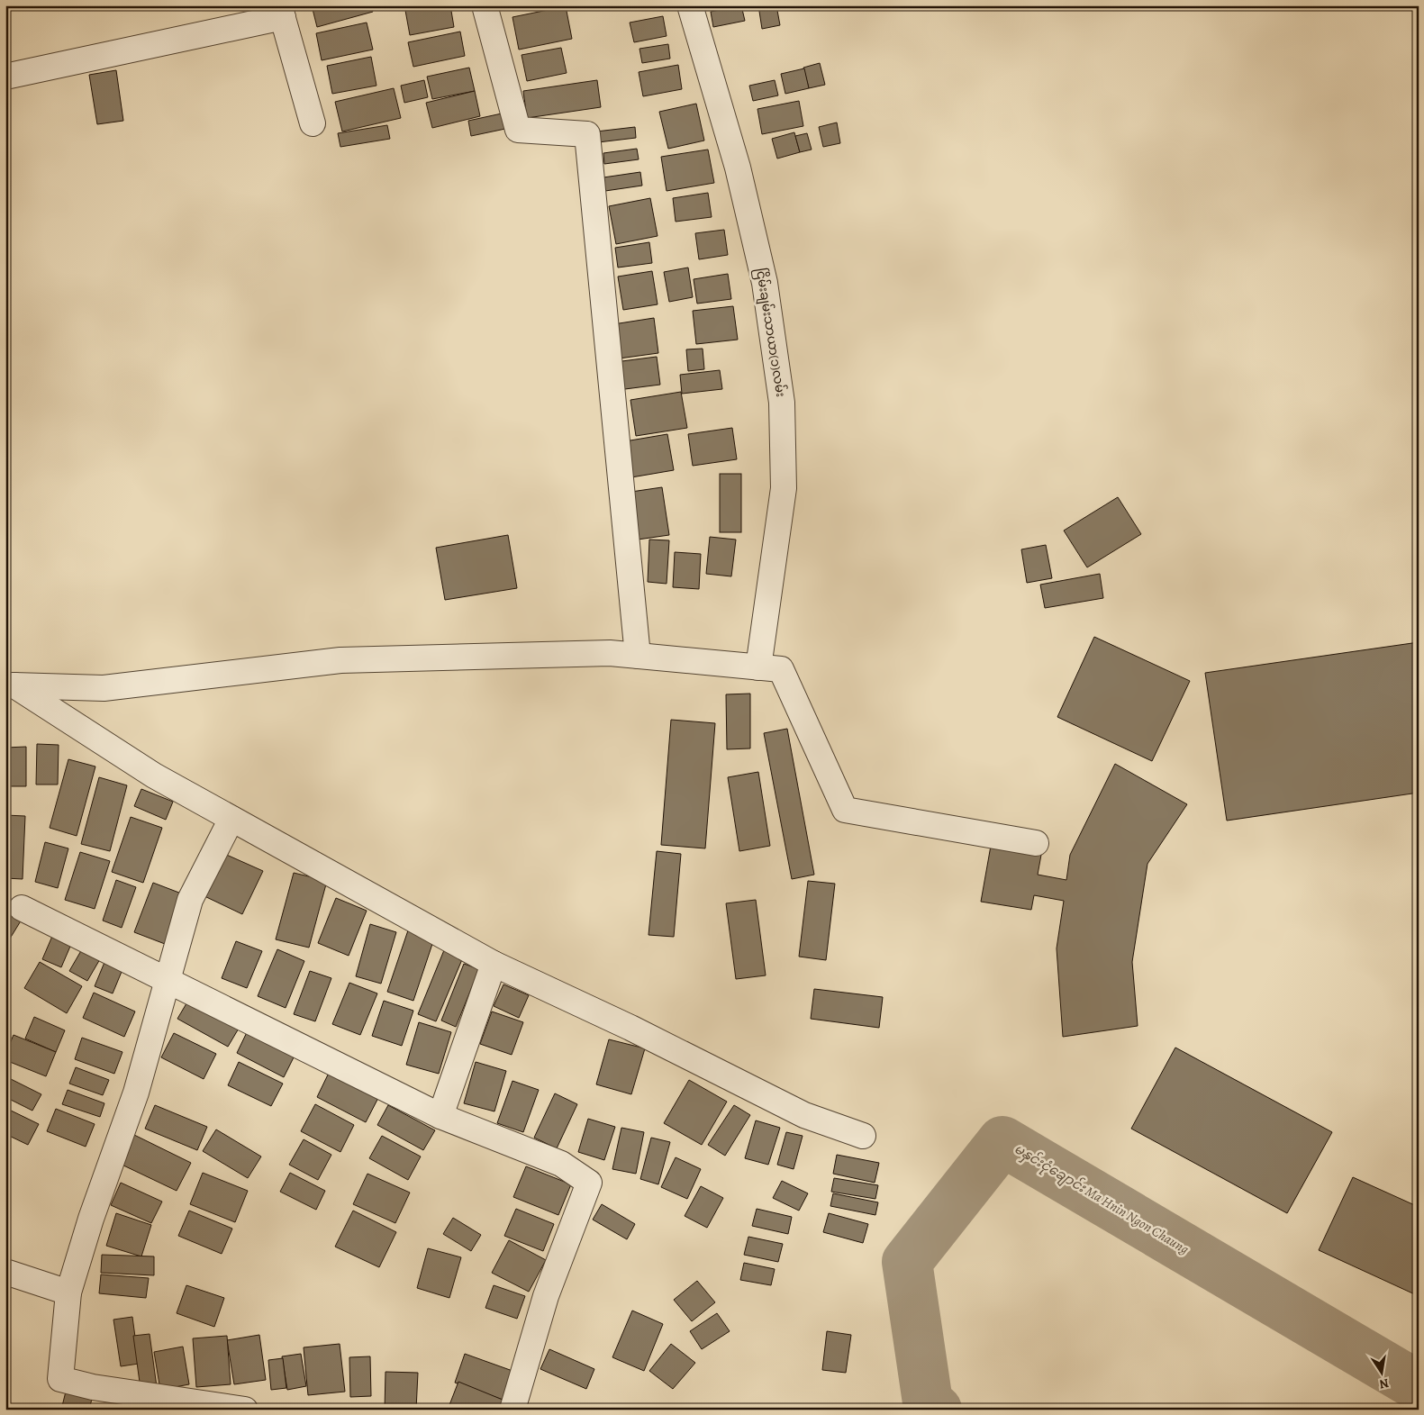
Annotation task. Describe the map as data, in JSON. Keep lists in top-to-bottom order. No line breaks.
{"streets":{"street":["ငြိမ်းချမ်းသာယာ(၁)လမ်း"]},"water":["မနှင်းငုံချောင်း Ma Hnin Ngon Chaung"],"north":"bottom"}
